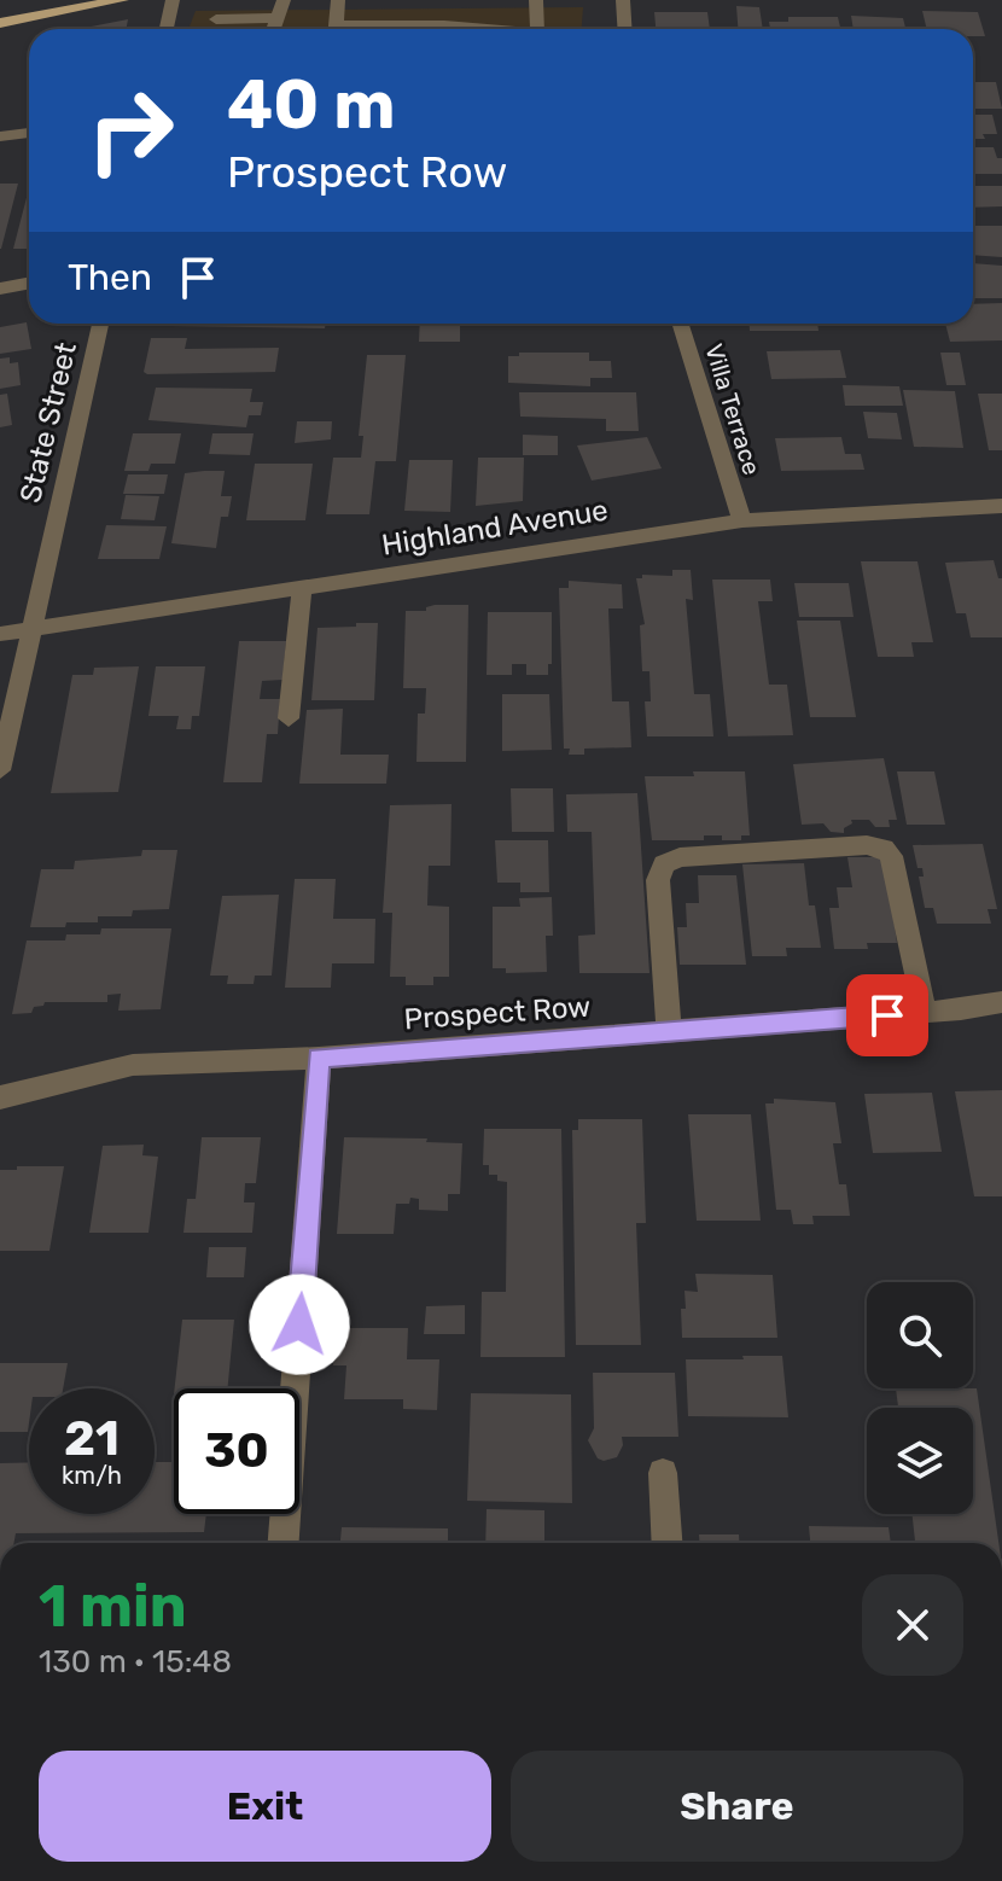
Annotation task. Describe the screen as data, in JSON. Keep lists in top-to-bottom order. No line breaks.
{"streets":{"street":["Villa Terrace","State Street","Highland Avenue","Prospect Row"]},"crossings":[["Villa Terrace","Highland Avenue"],["State Street","Highland Avenue"]],"page":{"turn":["40 m","Prospect Row"],"then":"Then","speed":"21 km/h","limit":"30","heading":["1 min","130 m · 15:48"],"buttons":["Exit","Share"]}}
